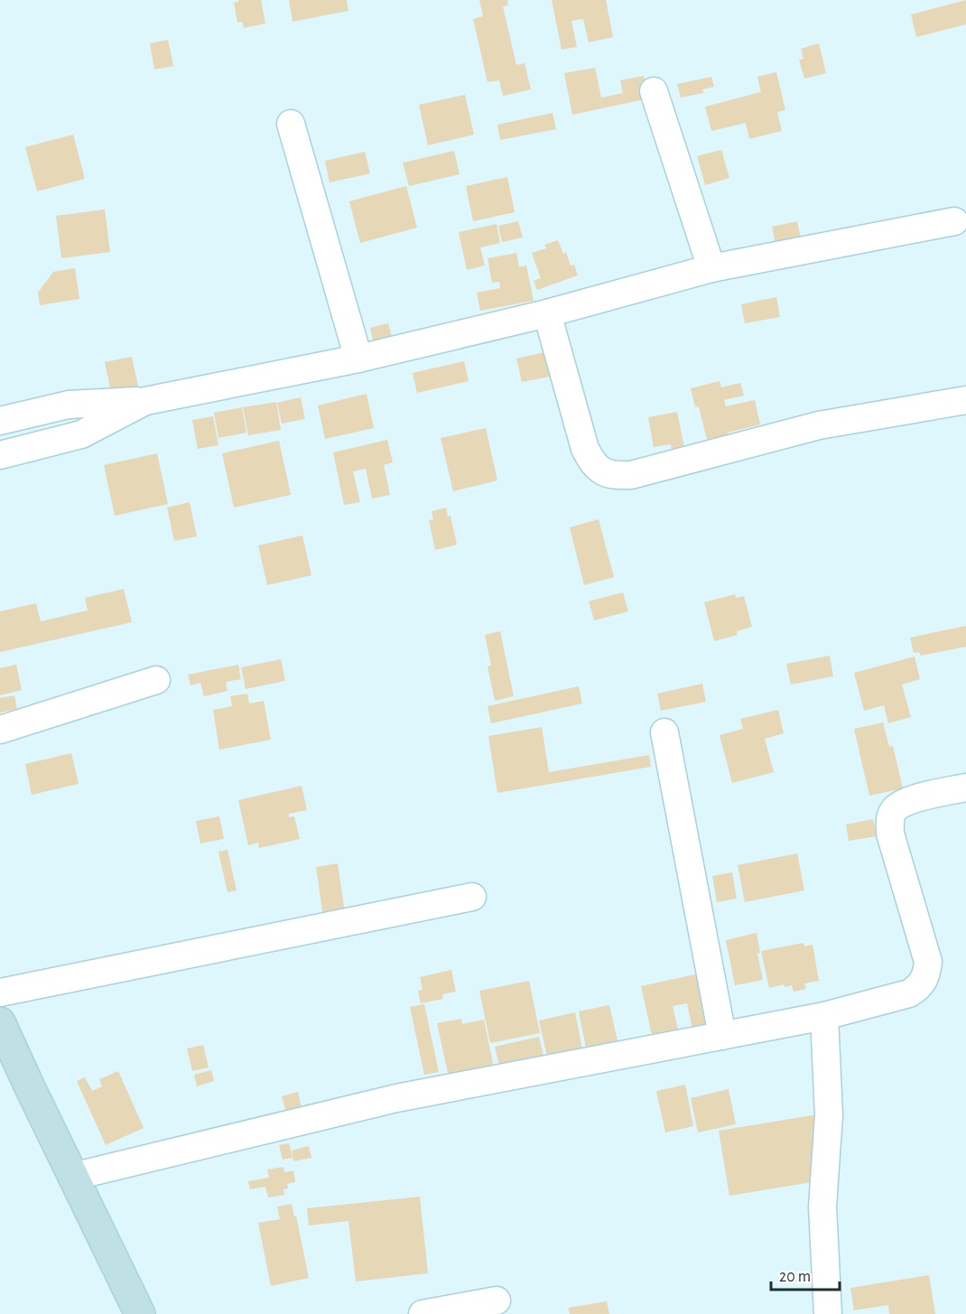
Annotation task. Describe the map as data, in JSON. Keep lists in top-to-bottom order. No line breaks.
{"scale_bar":"20 m"}
